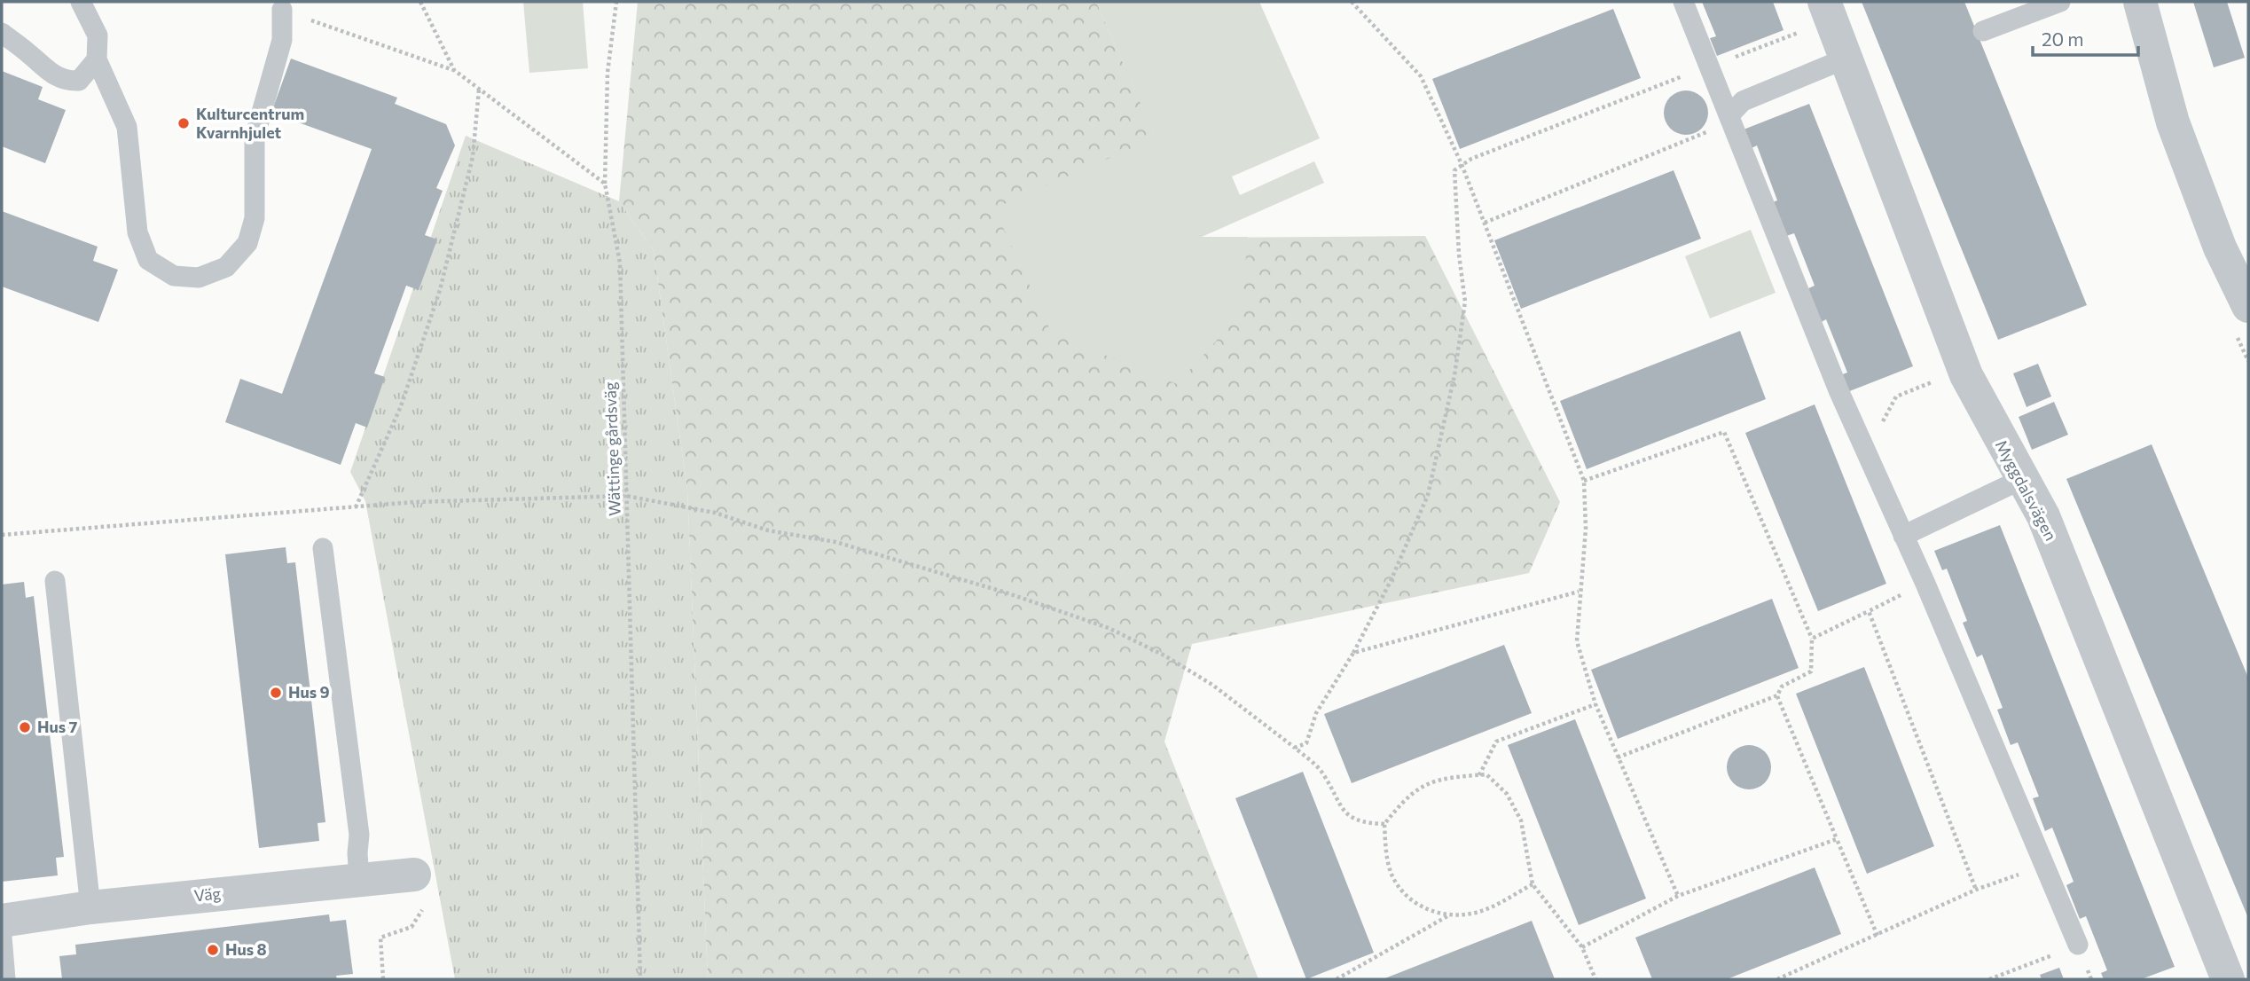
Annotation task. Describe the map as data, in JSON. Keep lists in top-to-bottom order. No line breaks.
{"streets":{"street":["Myggdalsvägen","Väg"],"path":["Wättinge gårdsväg"]},"places":["Kulturcentrum Kvarnhjulet","Hus 9","Hus 7","Hus 8"],"scale_bar":"20 m"}
